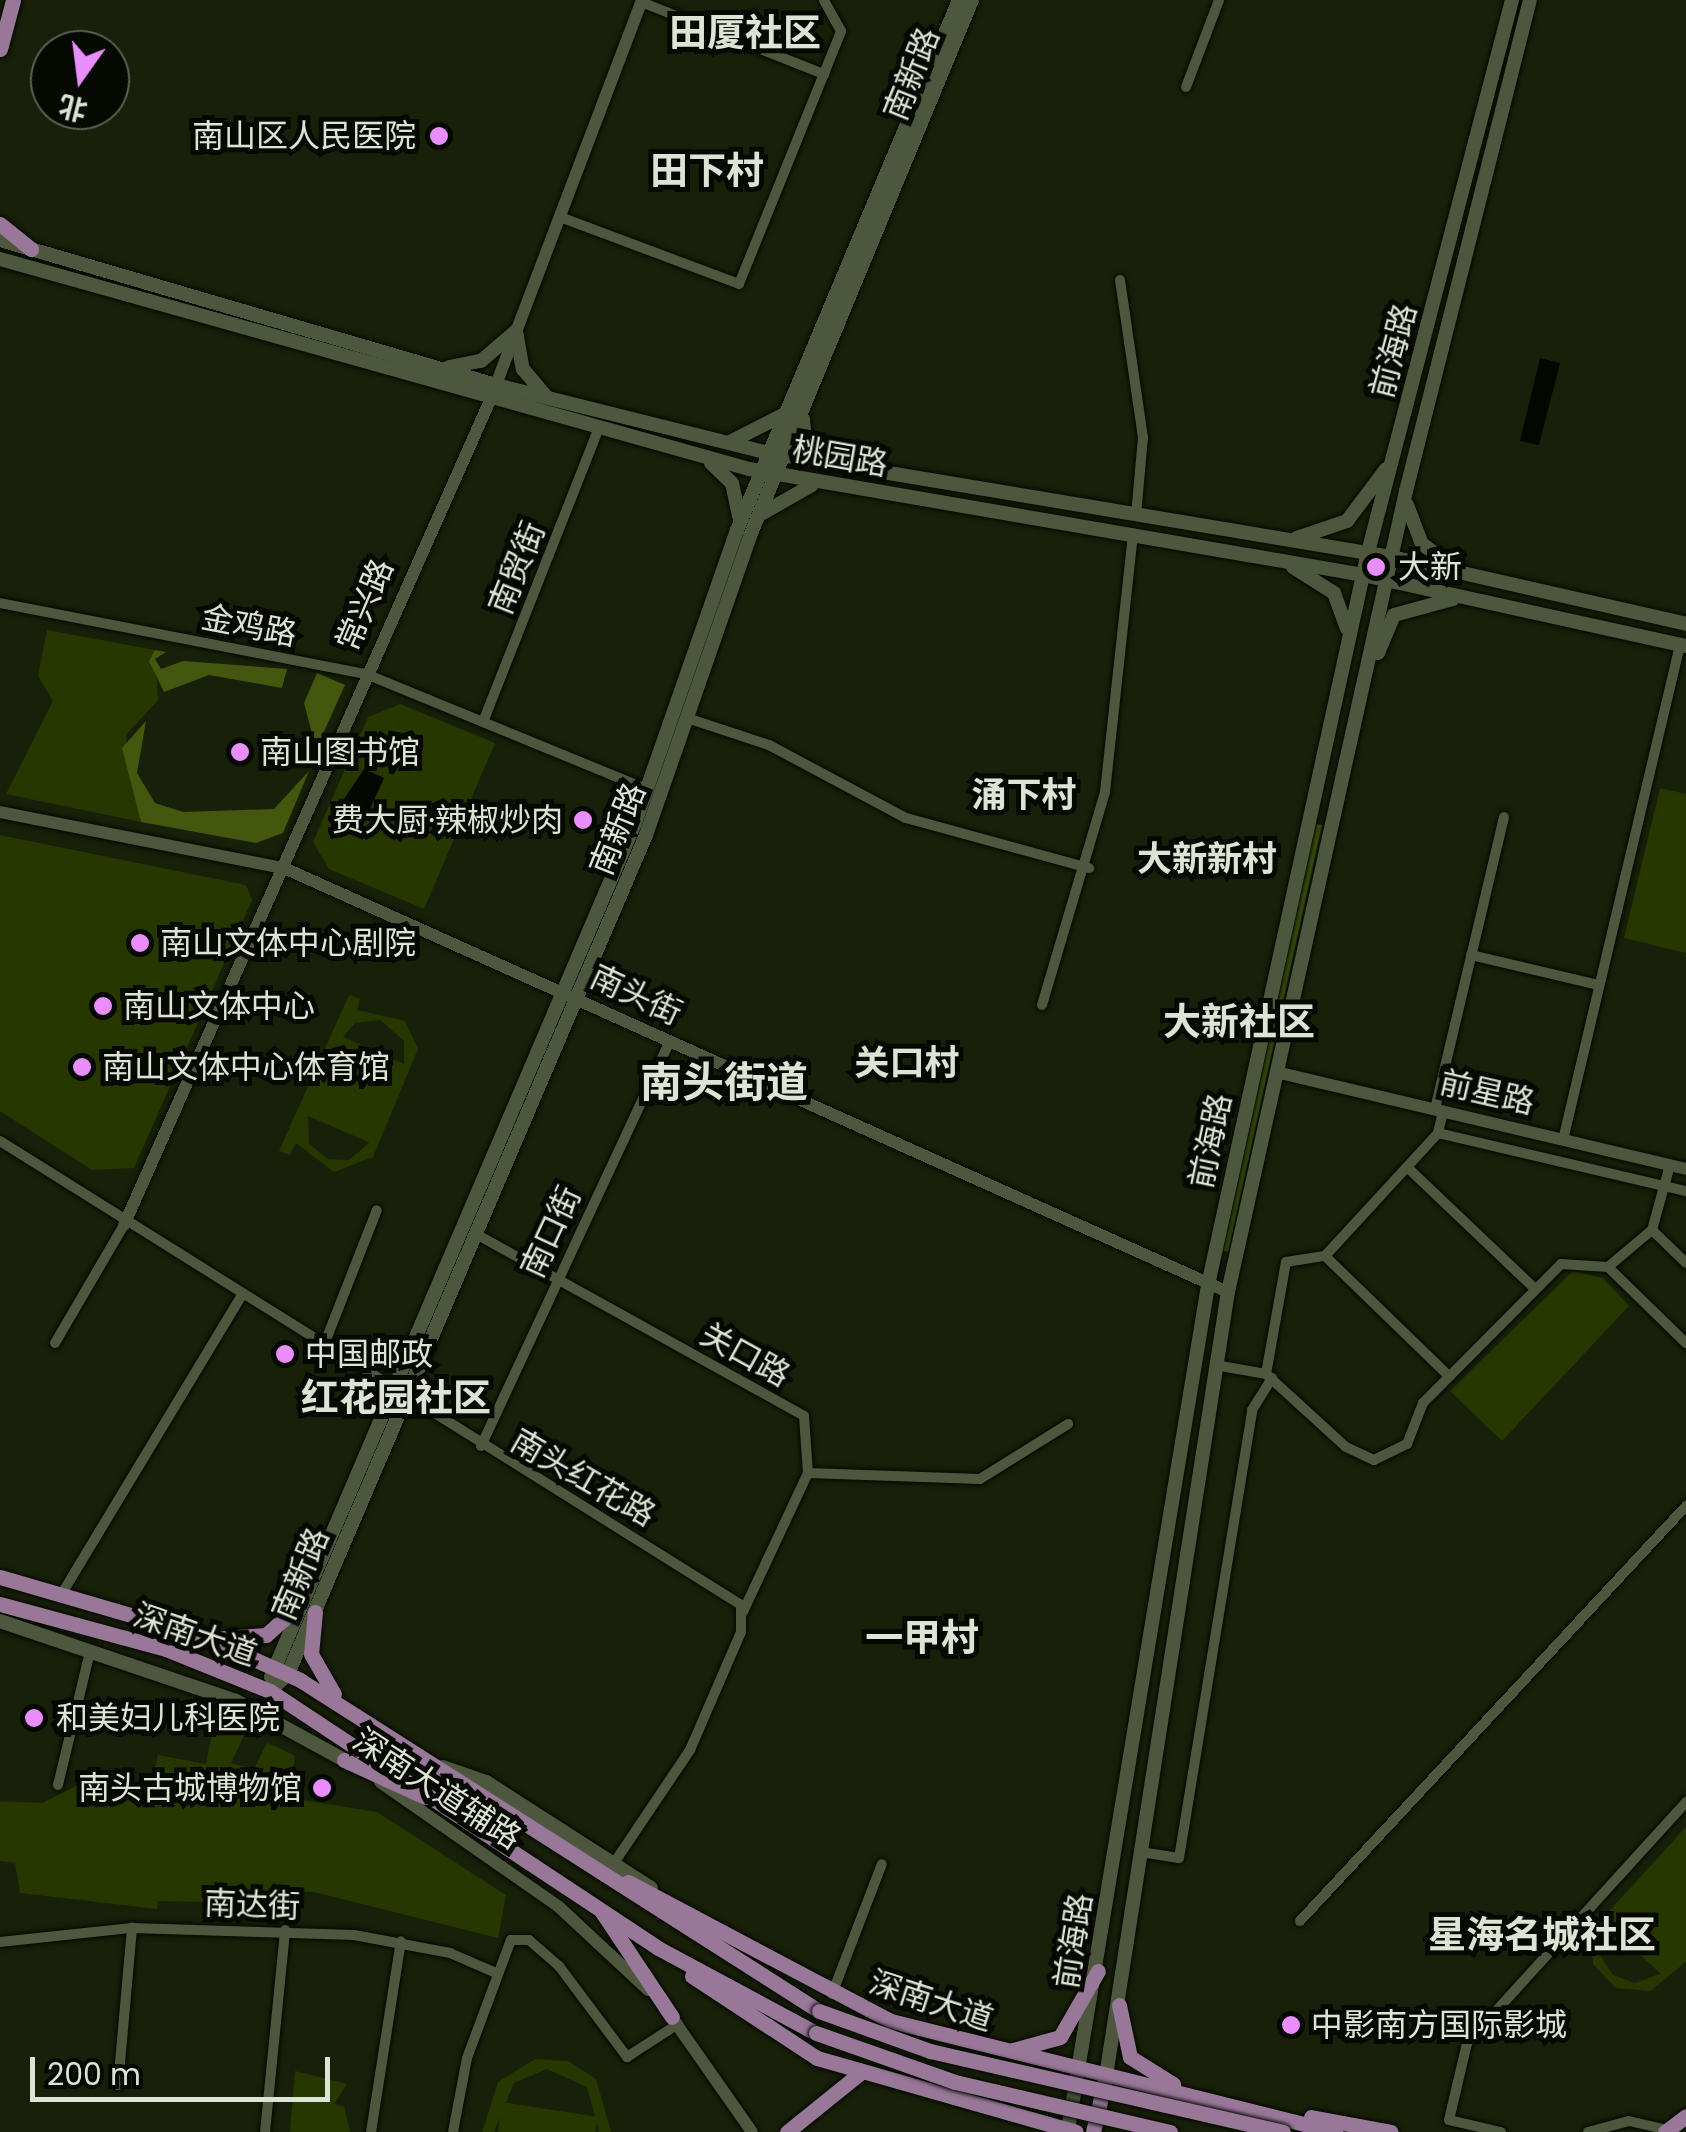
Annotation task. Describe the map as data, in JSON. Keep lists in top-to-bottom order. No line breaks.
{"streets":{"main road":["南新路","前海路","桃园路","深南大道","深南大道辅路"],"street":["南贸街","常兴路","金鸡路","南头街","前星路","南口街","关口路","南头红花路","南达街"]},"crossings":[["南新路","桃园路"],["南新路","金鸡路"],["南新路","南头街"],["南新路","关口路"],["南新路","南头红花路"],["南新路","深南大道"],["前海路","桃园路"],["前海路","南头街"],["前海路","前星路"],["前海路","深南大道"],["桃园路","南贸街"],["桃园路","常兴路"],["南贸街","金鸡路"],["常兴路","金鸡路"],["常兴路","南头街"],["常兴路","南头红花路"],["南头街","南口街"],["南口街","关口路"],["南口街","南头红花路"],["关口路","南头红花路"],["深南大道","深南大道辅路"]],"districts":["田厦社区","田下村","涌下村","大新新村","大新社区","关口村","南头街道","红花园社区","一甲村","星海名城社区"],"places":["南山区人民医院","大新","南山图书馆","费大厨·辣椒炒肉","南山文体中心剧院","南山文体中心","南山文体中心体育馆","中国邮政","和美妇儿科医院","南头古城博物馆","中影南方国际影城"],"scale_bar":"200 m","north":"bottom"}
